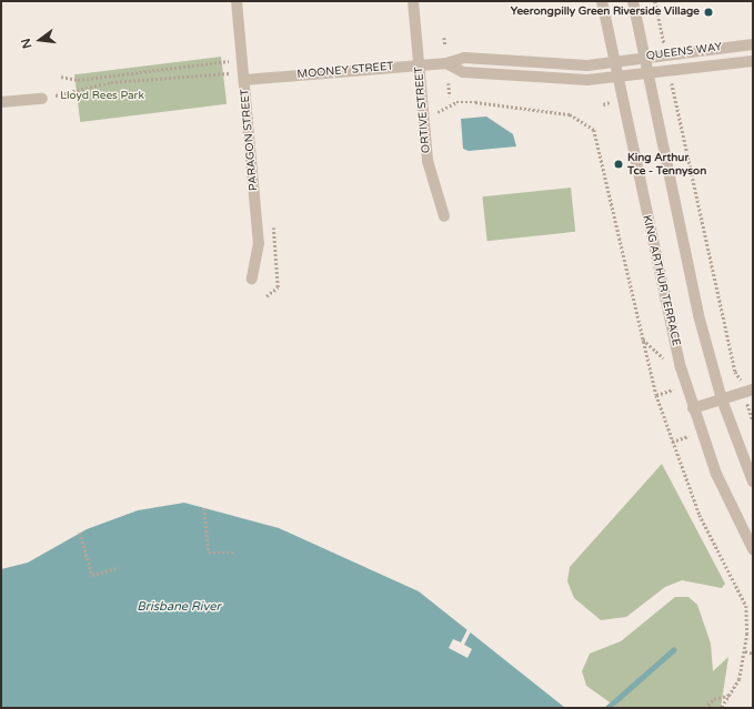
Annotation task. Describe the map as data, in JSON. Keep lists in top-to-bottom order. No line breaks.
{"streets":{"street":["QUEENS WAY","MOONEY STREET","ORTIVE STREET","PARAGON STREET","KING ARTHUR TERRACE"]},"crossings":[["QUEENS WAY","MOONEY STREET"],["QUEENS WAY","KING ARTHUR TERRACE"],["MOONEY STREET","ORTIVE STREET"],["MOONEY STREET","PARAGON STREET"],["MOONEY STREET","KING ARTHUR TERRACE"]],"water":["Brisbane River"],"parks":["Lloyd Rees Park"],"places":["Yeerongpilly Green Riverside Village","King Arthur Tce - Tennyson"],"north":"left"}
